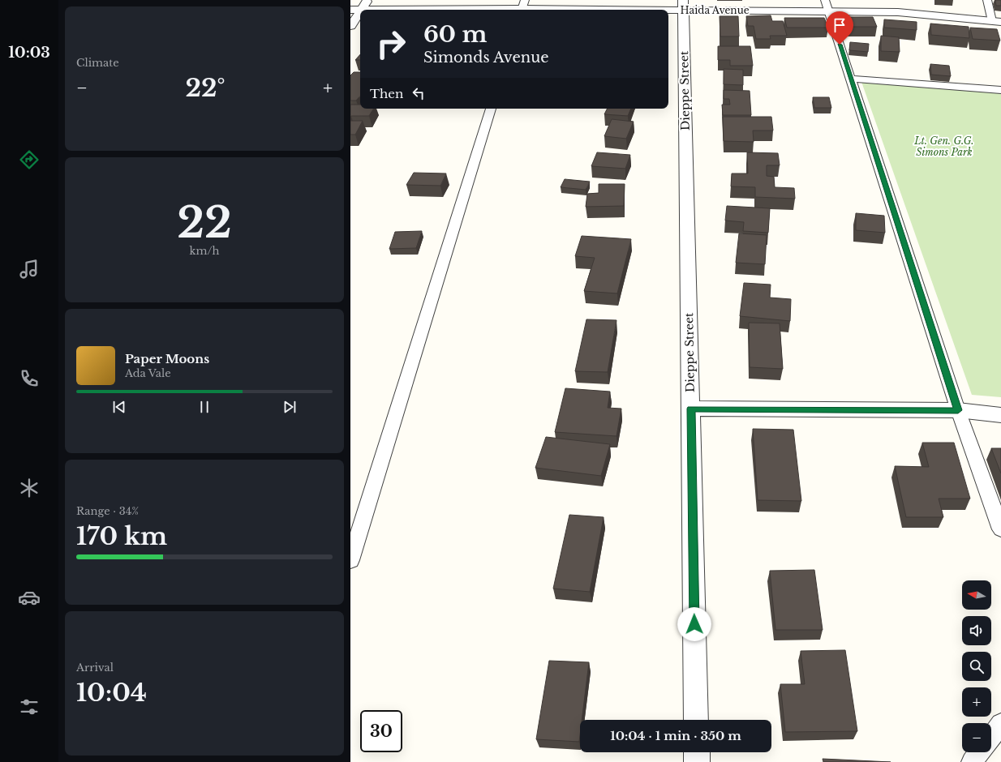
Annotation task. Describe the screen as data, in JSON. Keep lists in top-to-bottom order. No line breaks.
{"streets":{"street":["Haida Avenue","Dieppe Street"]},"crossings":[["Haida Avenue","Dieppe Street"]],"parks":["Lt. Gen. G.G. Simons Park"],"north":"left","page":{"tabs":"10:03","tile":["Climate",["22","km/h"],["Range · 34%","170 km"],["Arrival","10:04"]],"turn":["60 m","Simonds Avenue"],"heat":["−","22°","+"],"then":"Then","song":["Paper Moons","Ada Vale"],"map_buttons":["+","−"],"limit":"30","trip":"10:04 · 1 min · 350 m"}}
